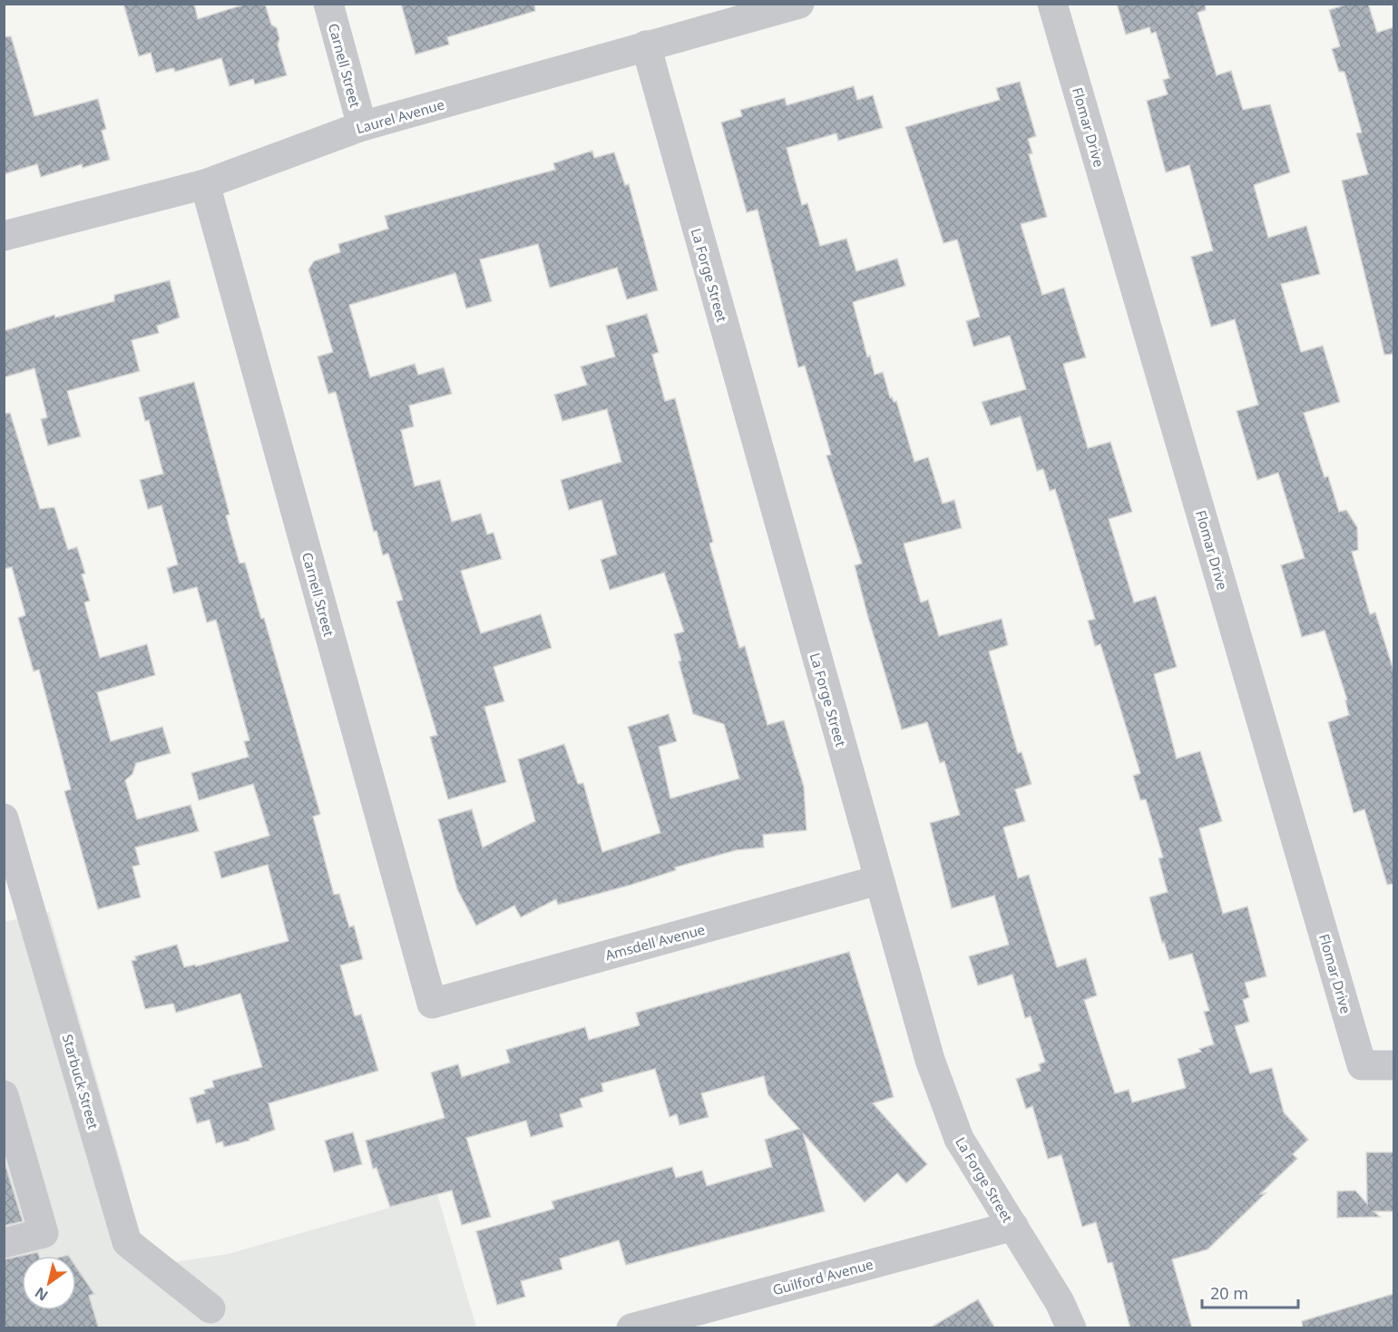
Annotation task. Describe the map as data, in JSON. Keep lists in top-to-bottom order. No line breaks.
{"streets":{"street":["Carnell Street","Laurel Avenue","Flomar Drive","La Forge Street","Amsdell Avenue","Starbuck Street","Guilford Avenue"]},"crossings":[["Carnell Street","Laurel Avenue"],["Carnell Street","Amsdell Avenue"],["Laurel Avenue","La Forge Street"],["La Forge Street","Amsdell Avenue"],["La Forge Street","Guilford Avenue"]],"scale_bar":"20 m","north":"bottom left"}
